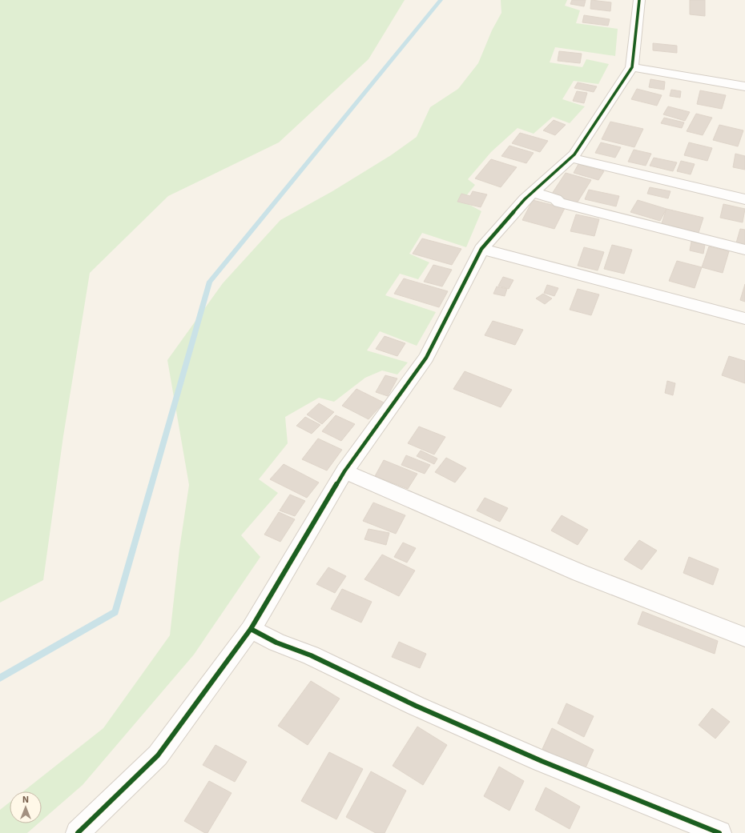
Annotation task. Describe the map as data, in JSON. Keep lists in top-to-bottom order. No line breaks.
{"north":"top"}
